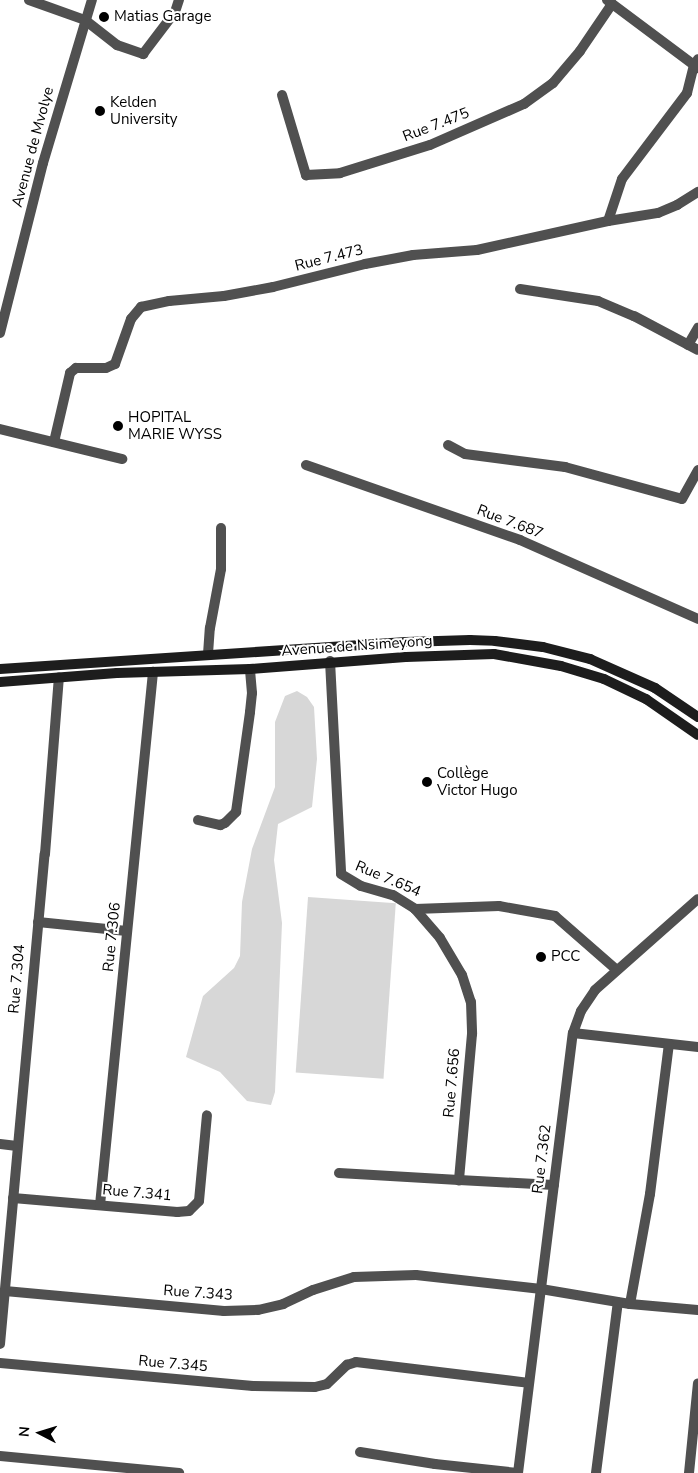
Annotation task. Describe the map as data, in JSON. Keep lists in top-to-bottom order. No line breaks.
{"streets":{"main road":["Avenue de Nsimeyong"],"street":["Rue 7.475","Avenue de Mvolye","Rue 7.473","Rue 7.687","Rue 7.654","Rue 7.306","Rue 7.304","Rue 7.656","Rue 7.362","Rue 7.341","Rue 7.343","Rue 7.345"]},"crossings":[["Avenue de Nsimeyong","Rue 7.654"],["Avenue de Nsimeyong","Rue 7.306"],["Avenue de Nsimeyong","Rue 7.304"],["Rue 7.654","Rue 7.656"],["Rue 7.654","Rue 7.362"],["Rue 7.306","Rue 7.341"],["Rue 7.304","Rue 7.341"],["Rue 7.304","Rue 7.343"],["Rue 7.362","Rue 7.343"],["Rue 7.362","Rue 7.345"]],"places":["Matias Garage","Kelden University","HOPITAL MARIE WYSS","Collège Victor Hugo","PCC"],"north":"left"}
